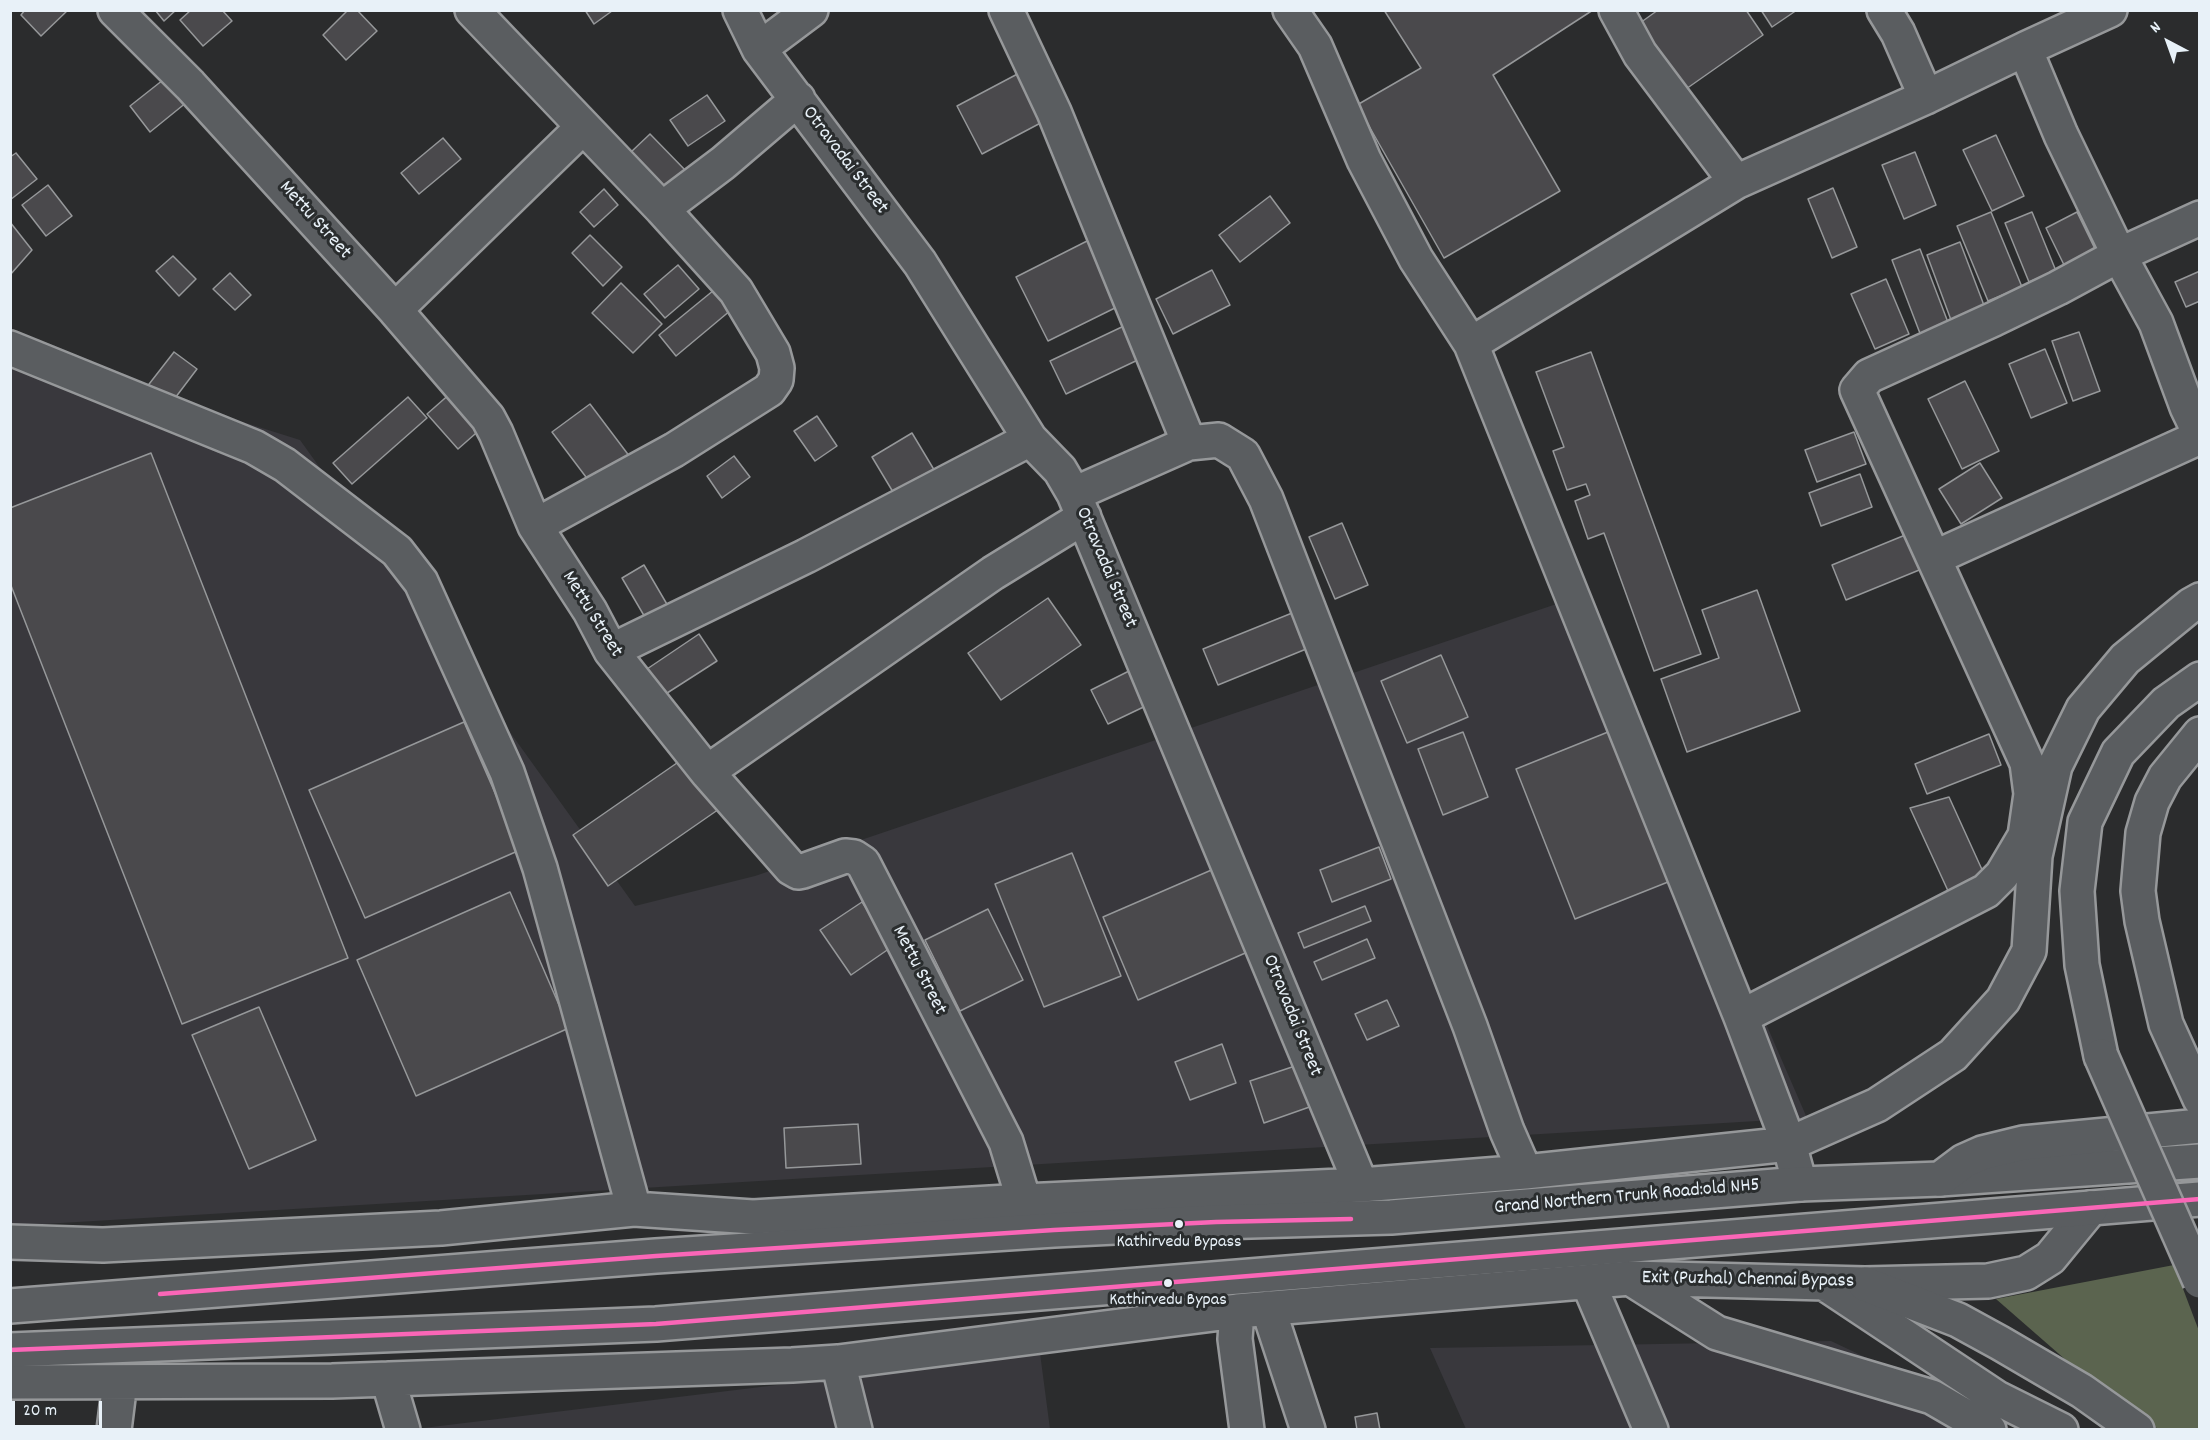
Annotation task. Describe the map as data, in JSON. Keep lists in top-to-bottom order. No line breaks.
{"streets":{"main road":["Otravadai Street","Mettu Street","Grand Northern Trunk Road:old NH5","Exit (Puzhal) Chennai Bypass"]},"places":["Kathirvedu Bypass","Kathirvedu Bypas"],"scale_bar":"20 m","north":"top left"}
